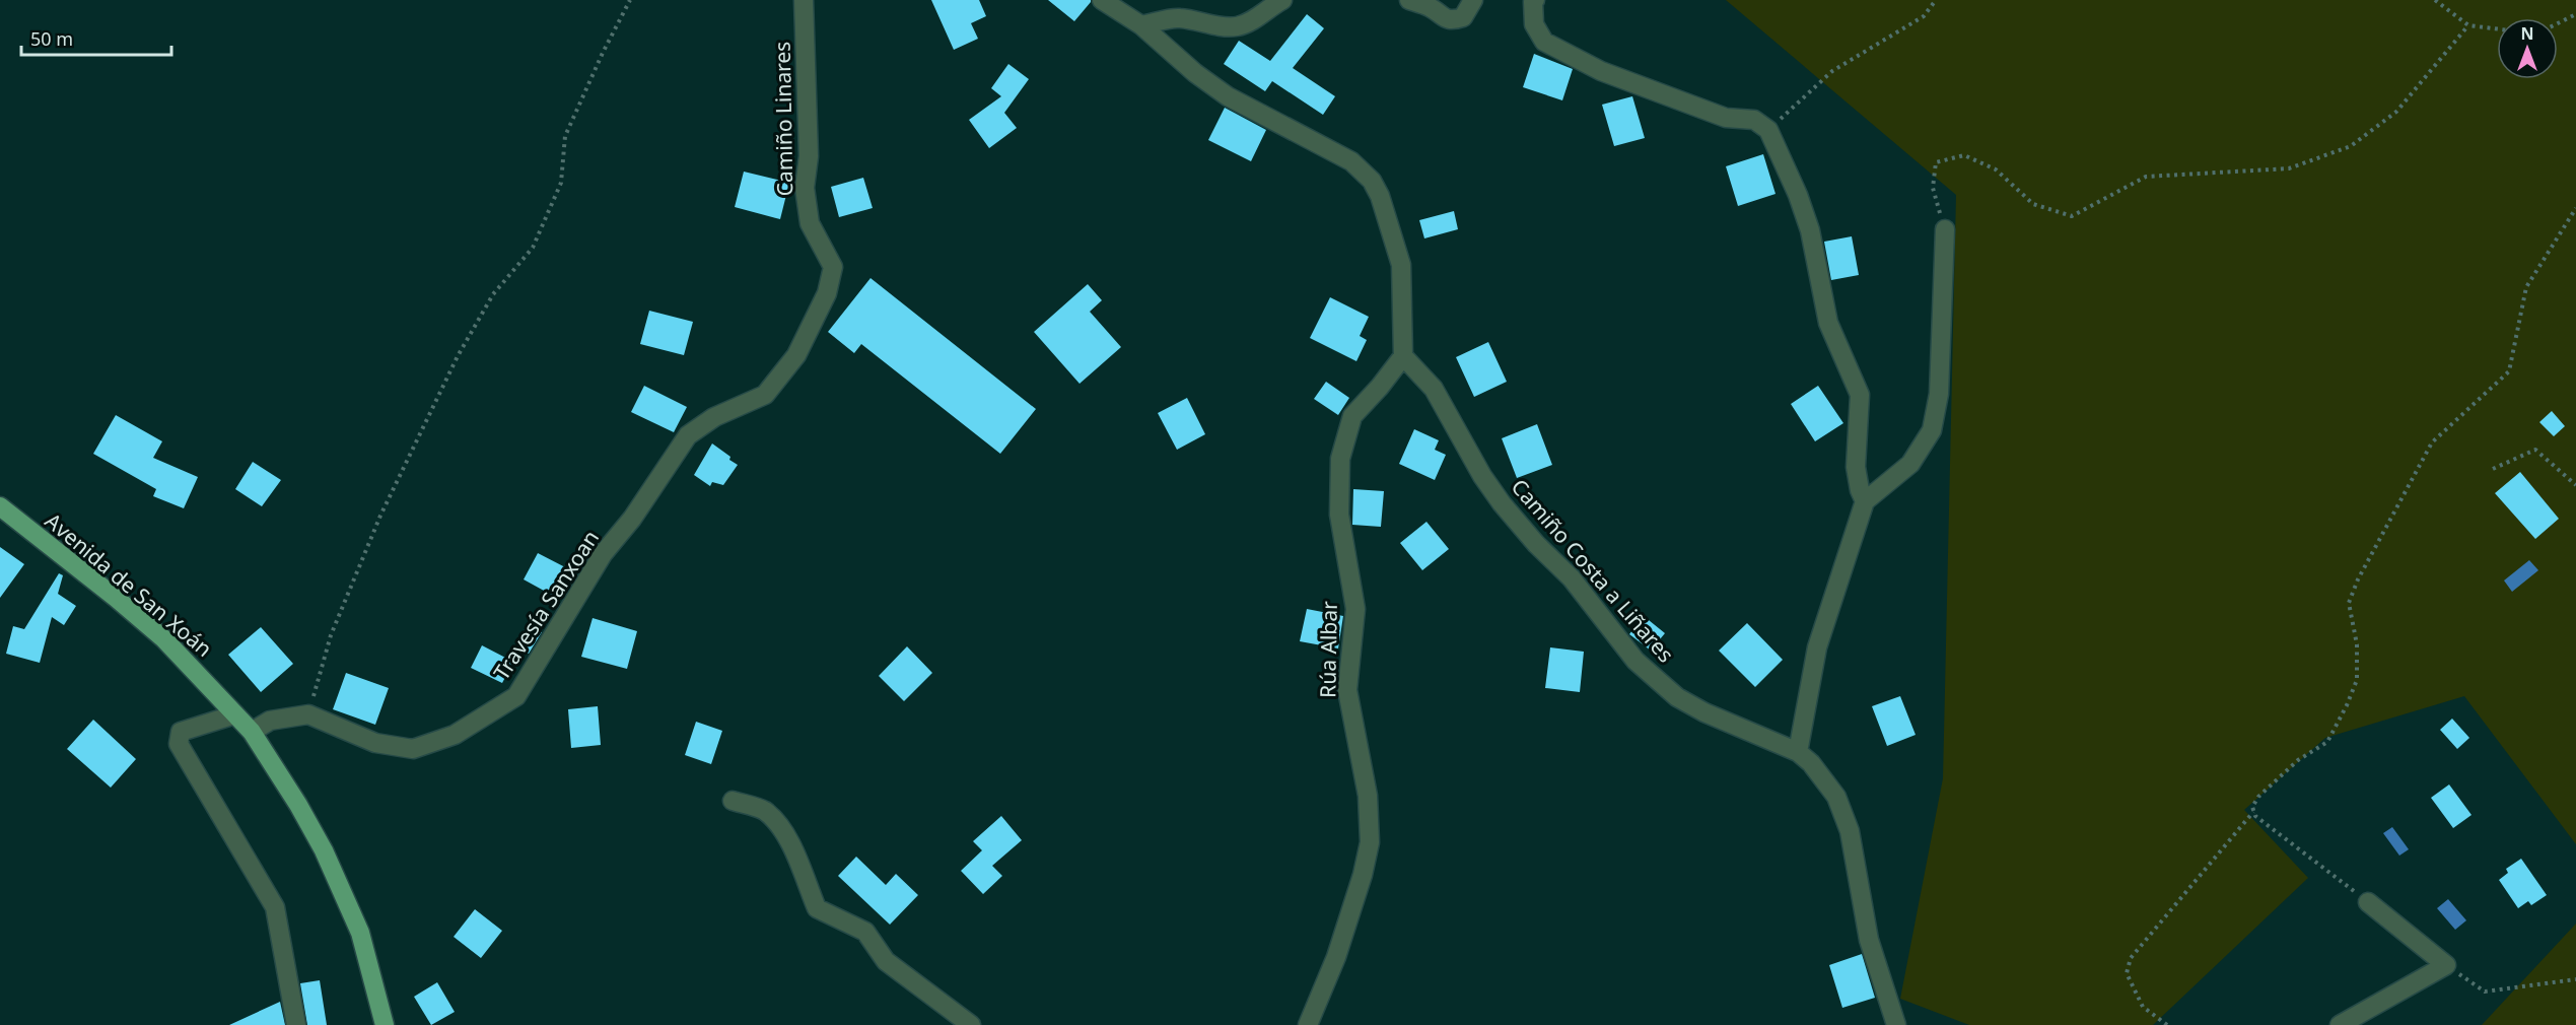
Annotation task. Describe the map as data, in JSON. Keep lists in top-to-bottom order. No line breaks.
{"streets":{"main road":["Avenida de San Xoán"],"street":["Camiño Linares","Camiño Costa a Liñares","Travesía Sanxoan","Rúa Albar"]},"crossings":[["Camiño Linares","Travesía Sanxoan"],["Camiño Costa a Liñares","Rúa Albar"]],"scale_bar":"50 m","north":"top"}
